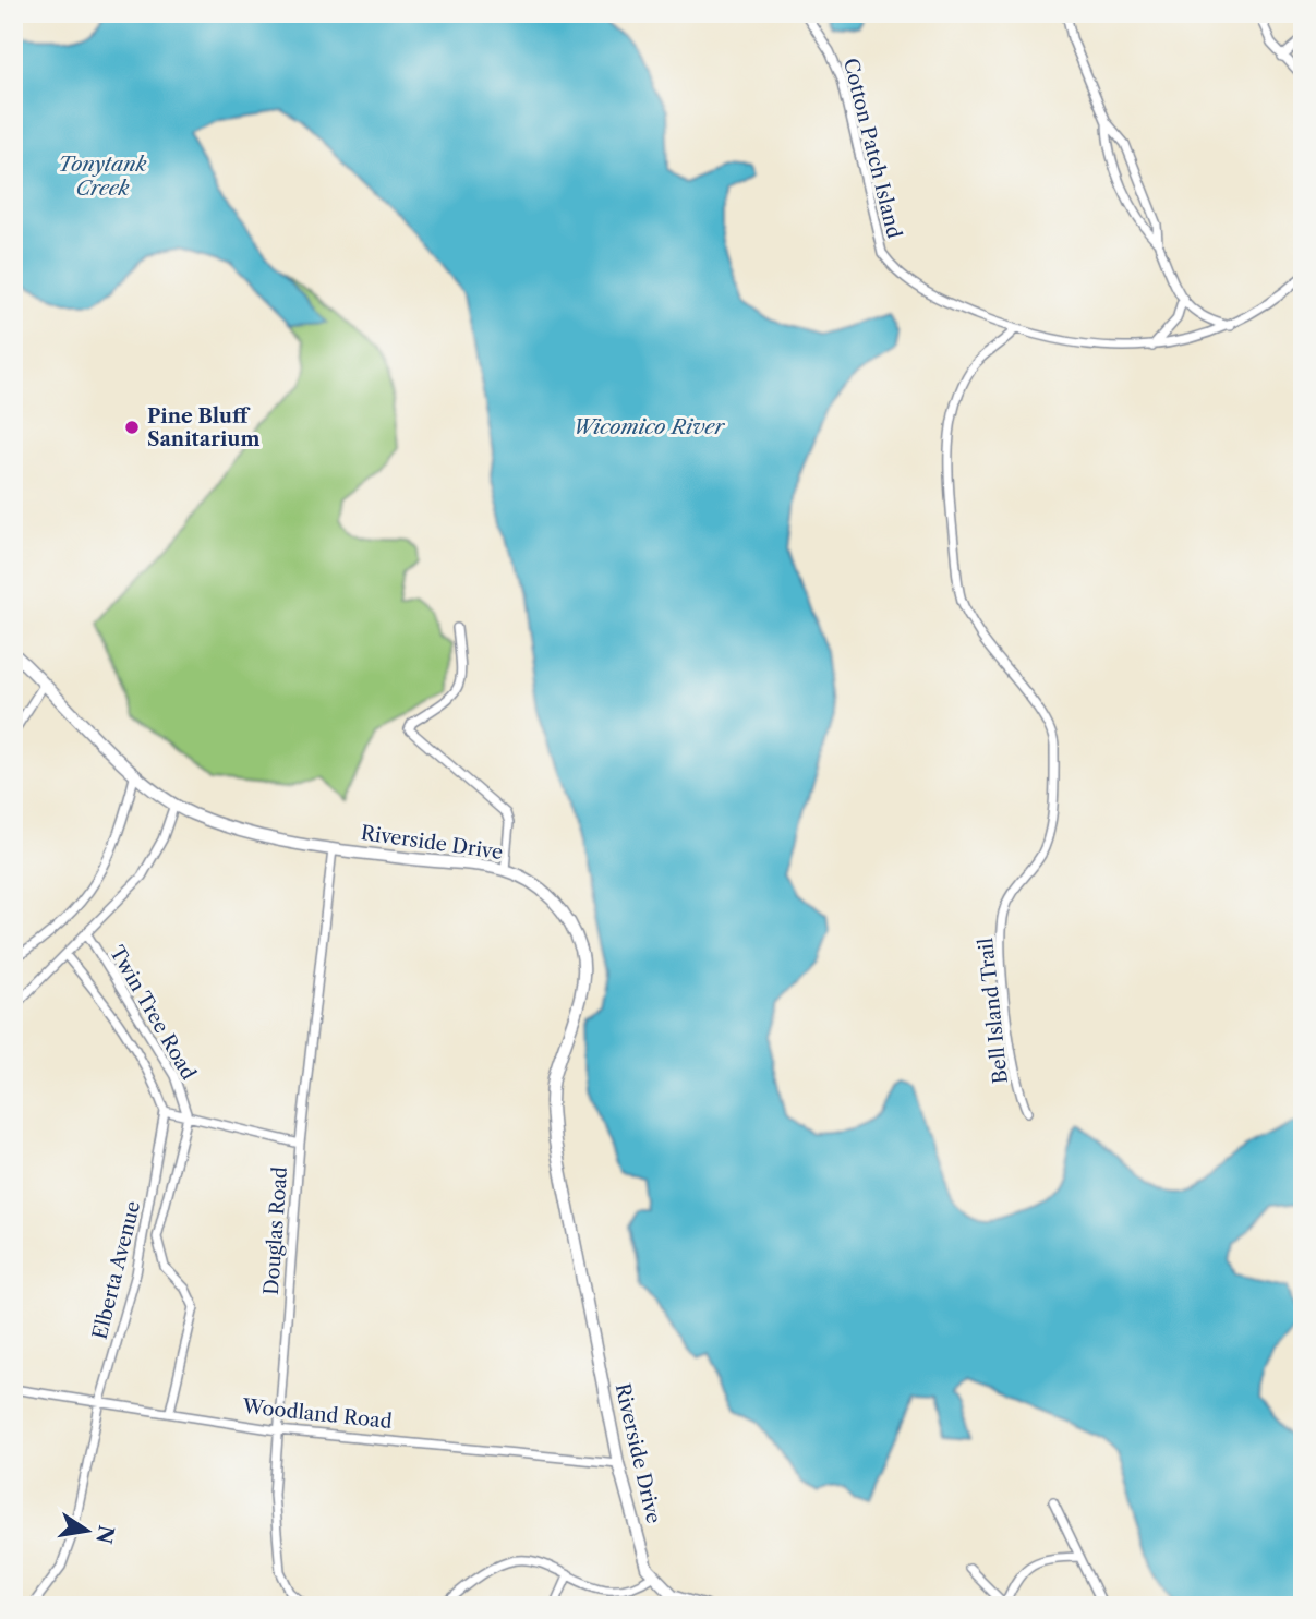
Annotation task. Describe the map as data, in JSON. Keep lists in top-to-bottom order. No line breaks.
{"streets":{"street":["Cotton Patch Island","Riverside Drive","Bell Island Trail","Twin Tree Road","Douglas Road","Elberta Avenue","Woodland Road"]},"crossings":[["Cotton Patch Island","Bell Island Trail"],["Riverside Drive","Douglas Road"],["Riverside Drive","Woodland Road"],["Douglas Road","Woodland Road"],["Elberta Avenue","Woodland Road"]],"water":["Tonytank Creek","Wicomico River"],"places":["Pine Bluff Sanitarium"],"north":"right"}
